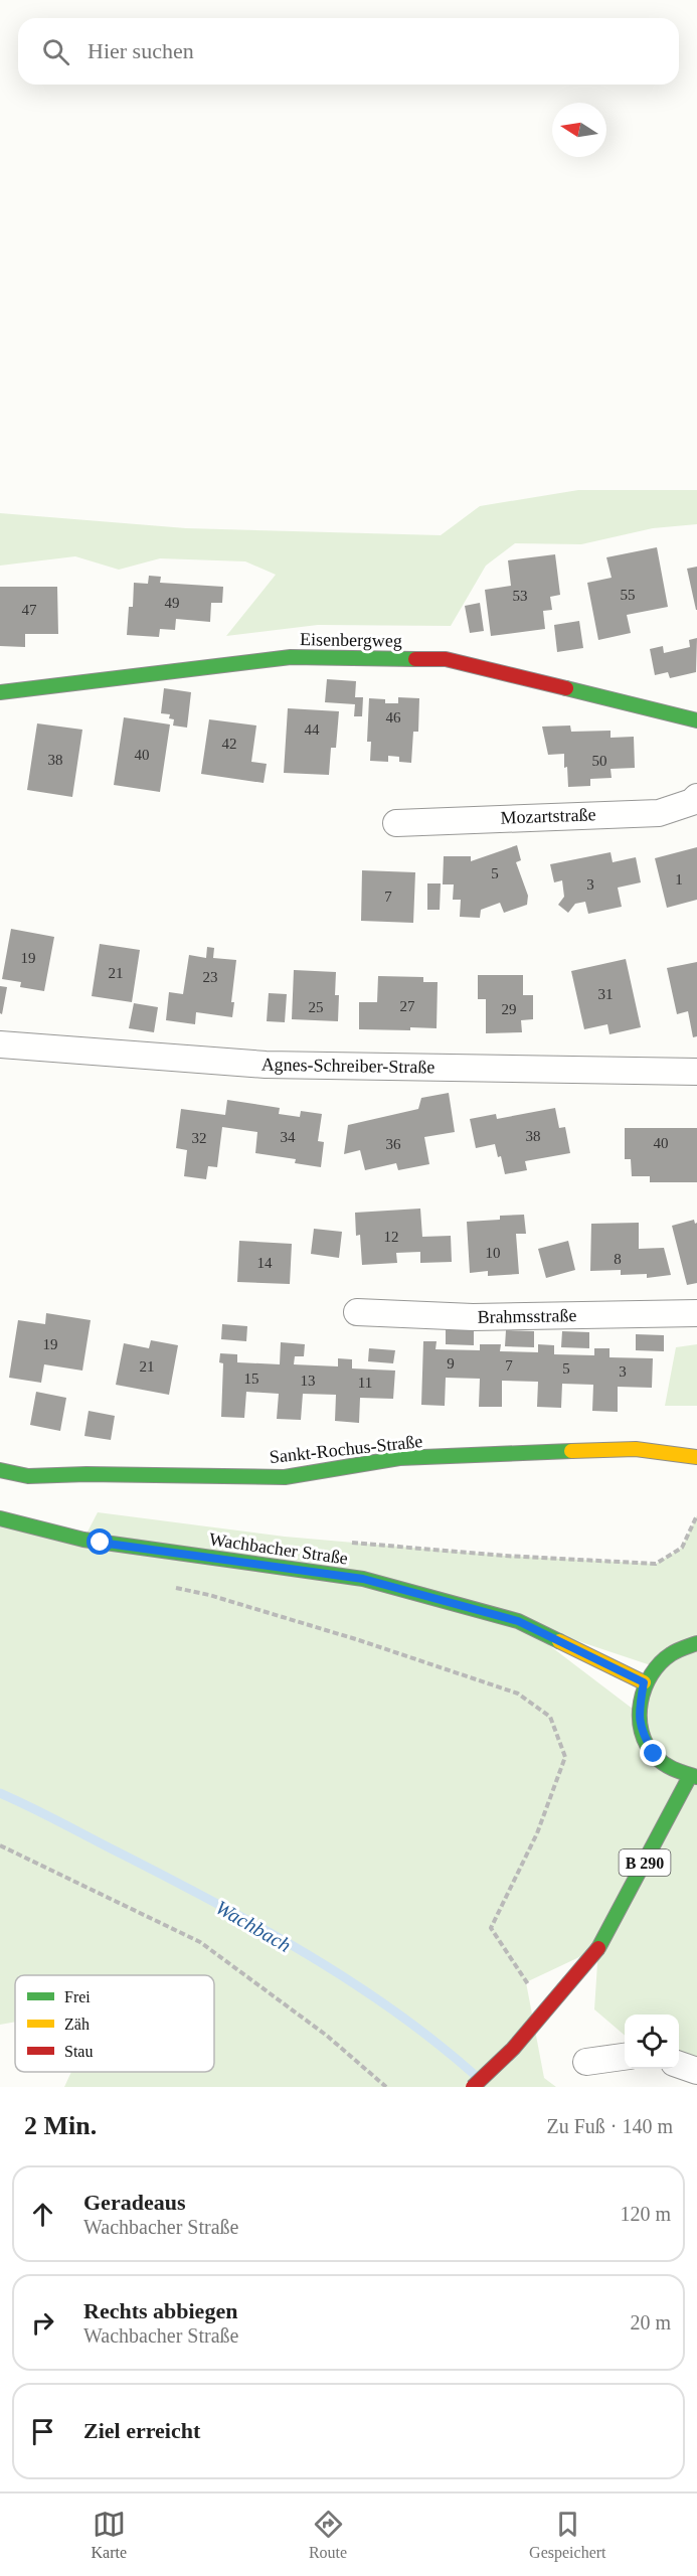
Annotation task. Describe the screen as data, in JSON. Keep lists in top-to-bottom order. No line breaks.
{"streets":{"street":["Eisenbergweg","Mozartstraße","Agnes-Schreiber-Straße","Brahmsstraße","Sankt-Rochus-Straße","Wachbacher Straße","B 290"]},"crossings":[["Wachbacher Straße","B 290"]],"water":["Wachbach"],"house_numbers":["55","53","49","47","46","44","42","40","38","50","5","1","3","7","19","21","23","31","27","25","29","38","34","32","40","36","12","10","8","14","19","9","7","21","5","3","15","13","11"],"legend":["Frei","Zäh","Stau"],"north":"left","page":{"search":"Hier suchen","heading":["2 Min.","Zu Fuß · 140 m"],"list":[["Geradeaus","Wachbacher Straße","120 m"],["Rechts abbiegen","Wachbacher Straße","20 m"],"Ziel erreicht"],"nav":["Karte","Route","Gespeichert"]}}
